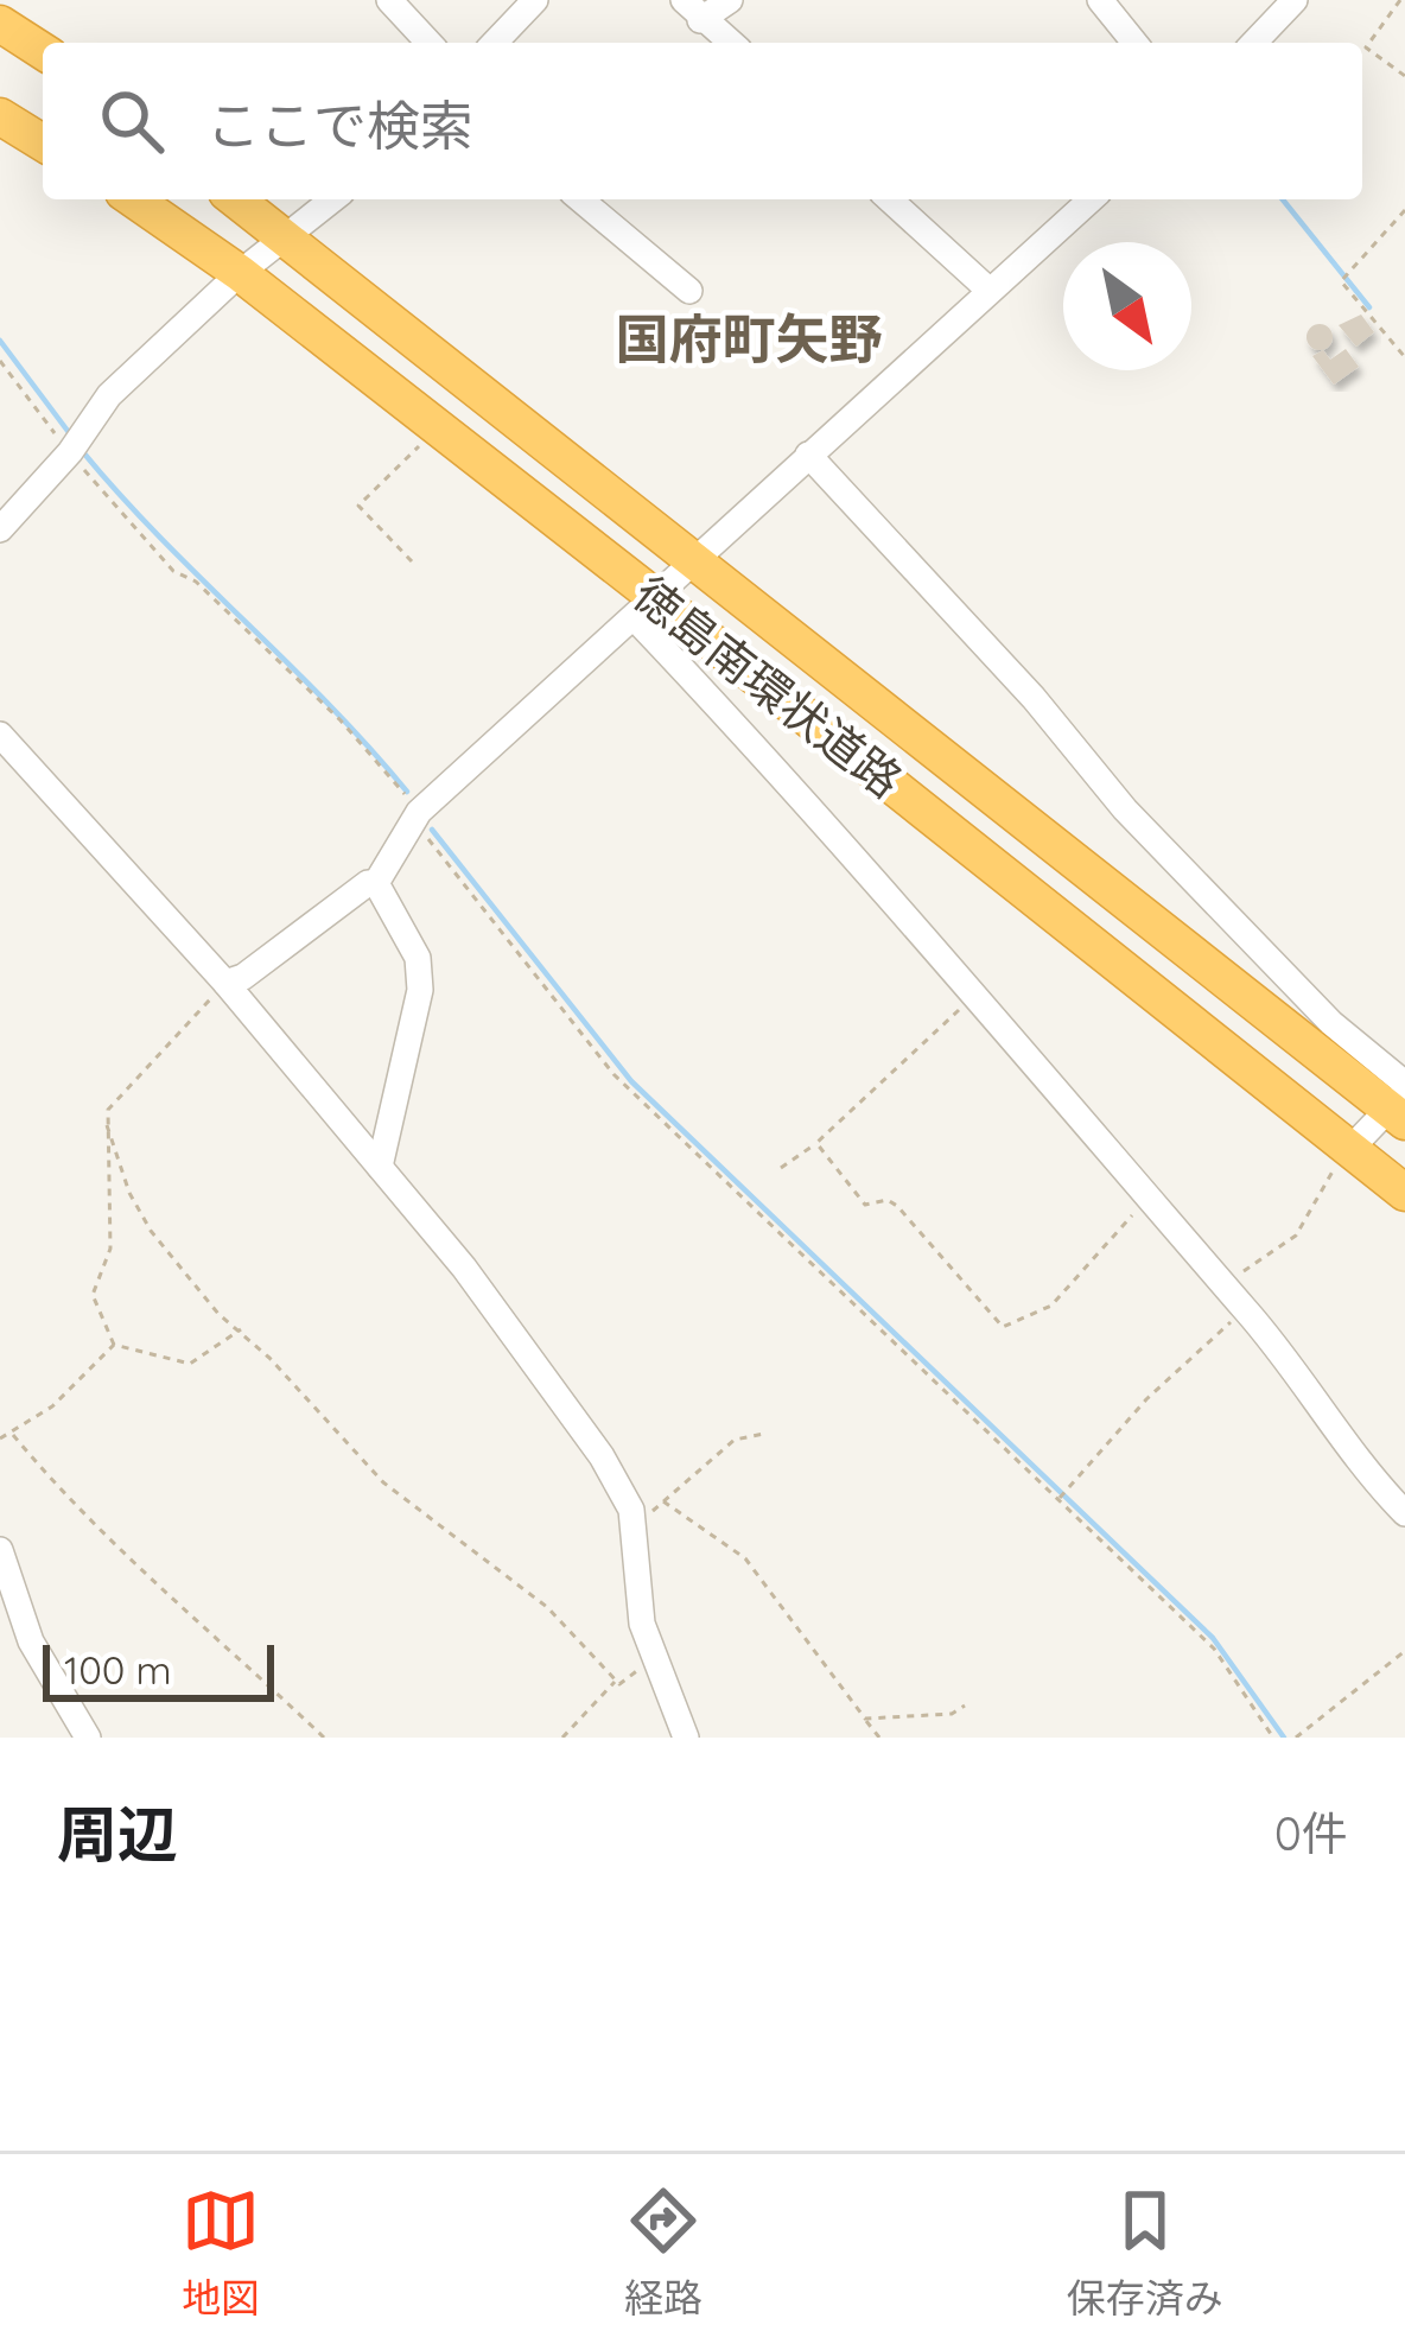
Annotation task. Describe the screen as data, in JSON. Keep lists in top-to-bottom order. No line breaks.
{"streets":{"highway":["徳島南環状道路"]},"districts":["国府町矢野"],"scale_bar":"100 m","north":"bottom right","page":{"search":"ここで検索","scale":"100 m","heading":["周辺","0件"],"nav":["地図","経路","保存済み"]}}
